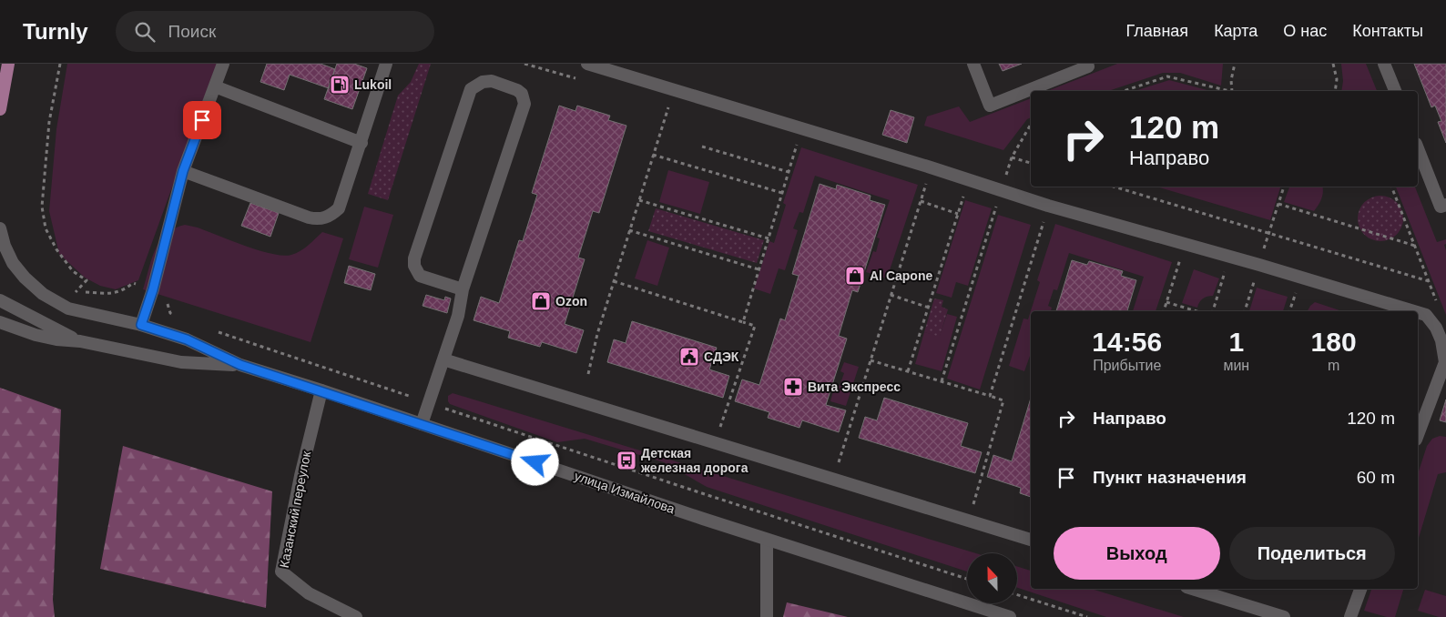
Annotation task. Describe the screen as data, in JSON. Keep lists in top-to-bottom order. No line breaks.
{"streets":{"main road":["улица Измайлова","Казанский переулок"]},"crossings":[["улица Измайлова","Казанский переулок"]],"places":{"fuel station":["Lukoil"],"shop":["Al Capone","Ozon"],"public building":["СДЭК"],"pharmacy":["Вита Экспресс"],"bus stop":["Детская железная дорога"]},"north":"top","page":{"header":"Turnly","search":"Поиск","nav":["Главная","Карта","О нас","Контакты"],"turn":["120 m","Направо"],"eta":["14:56","Прибытие","1","мин","180","m"],"list":[{"name":"Направо","value":"120 m"},{"name":"Пункт назначения","value":"60 m"}],"buttons":["Выход","Поделиться"]}}
